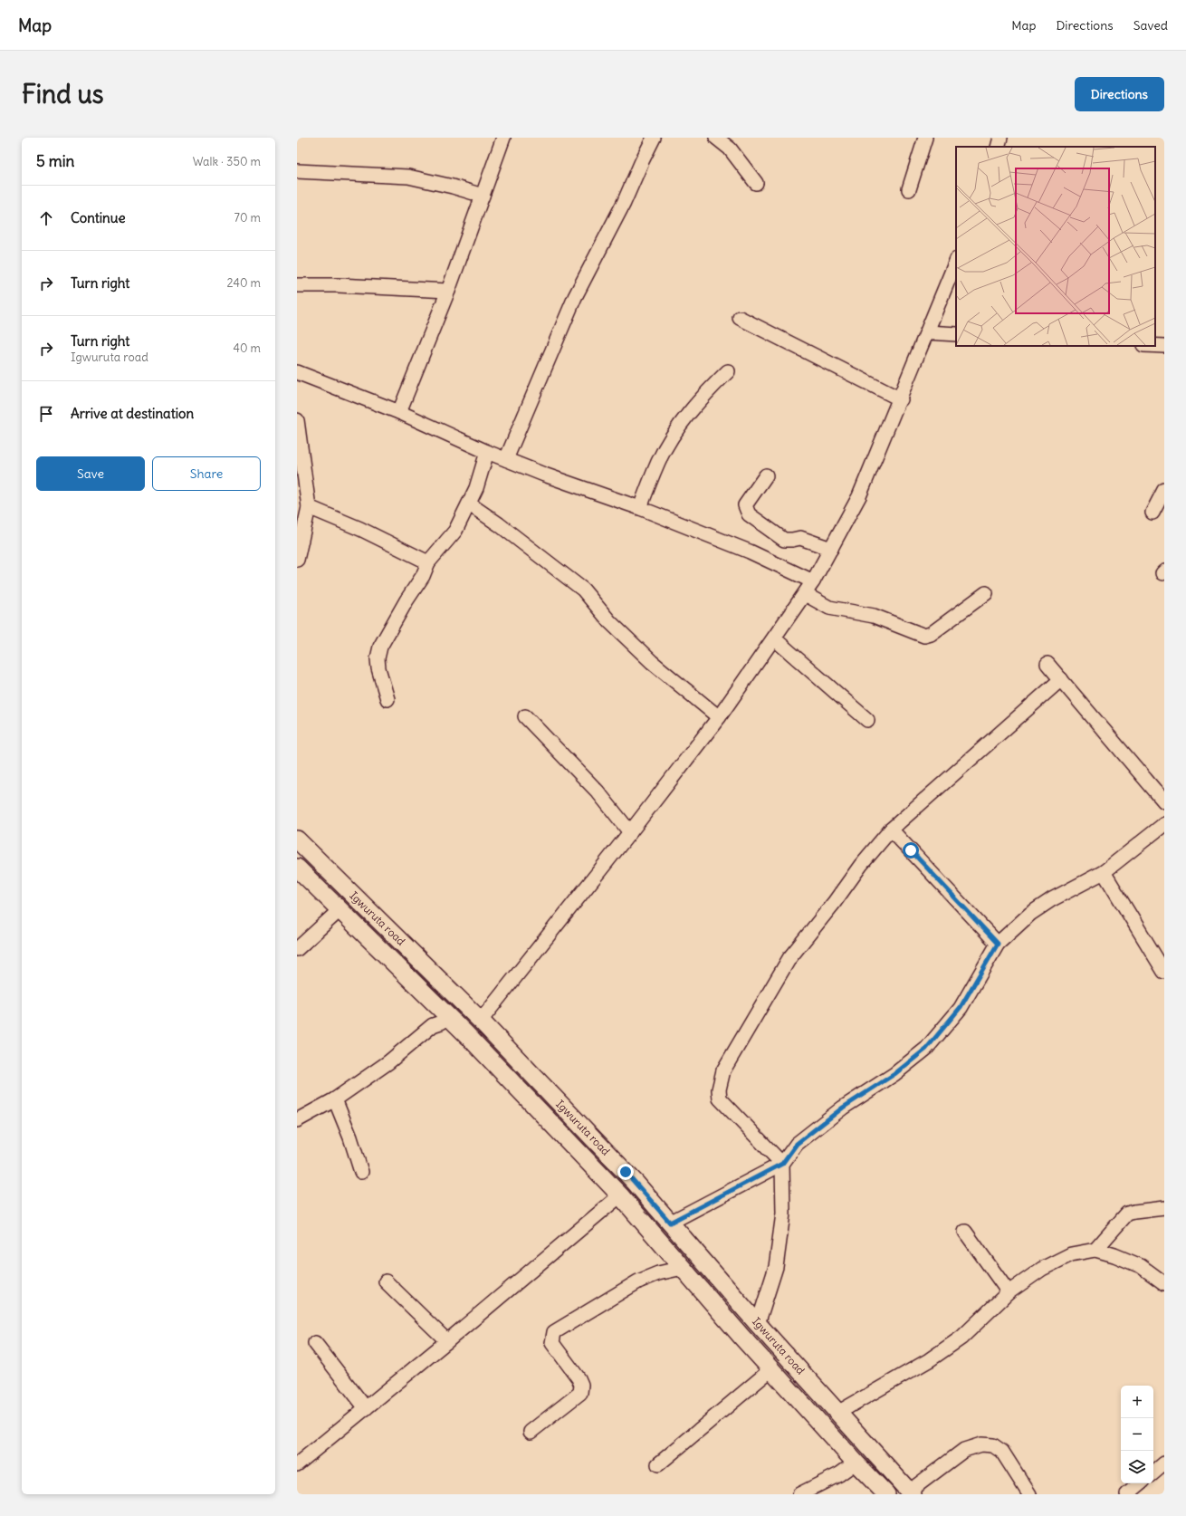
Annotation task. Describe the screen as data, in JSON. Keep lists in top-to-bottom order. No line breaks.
{"streets":{"main road":["Igwuruta road"]},"page":{"header":"Map","nav":["Map","Directions","Saved"],"buttons":["Directions",["Save","Share"]],"title":"Find us","heading":["5 min","Walk · 350 m"],"list":[["Continue","70 m"],["Turn right","240 m"],["Turn right","Igwuruta road","40 m"],"Arrive at destination"],"map_buttons":["+","−"]}}
